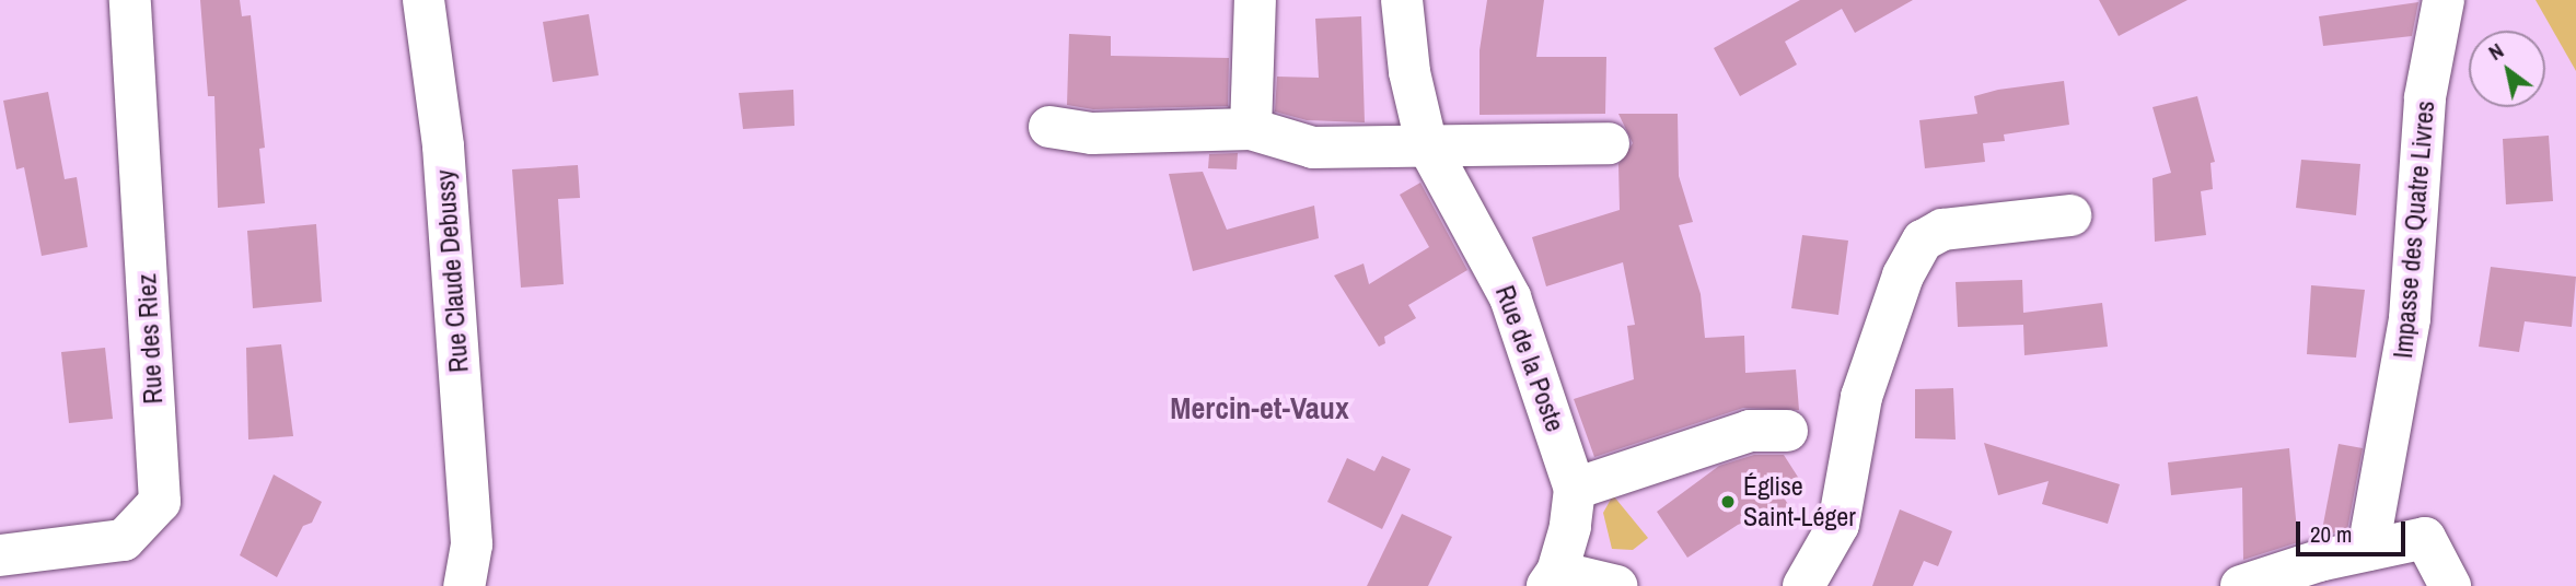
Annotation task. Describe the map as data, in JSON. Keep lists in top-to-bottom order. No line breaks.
{"streets":{"street":["Impasse des Quatre Livres","Rue Claude Debussy","Rue des Riez","Rue de la Poste"]},"districts":["Mercin-et-Vaux"],"places":["Église Saint-Léger"],"scale_bar":"20 m","north":"top left"}
